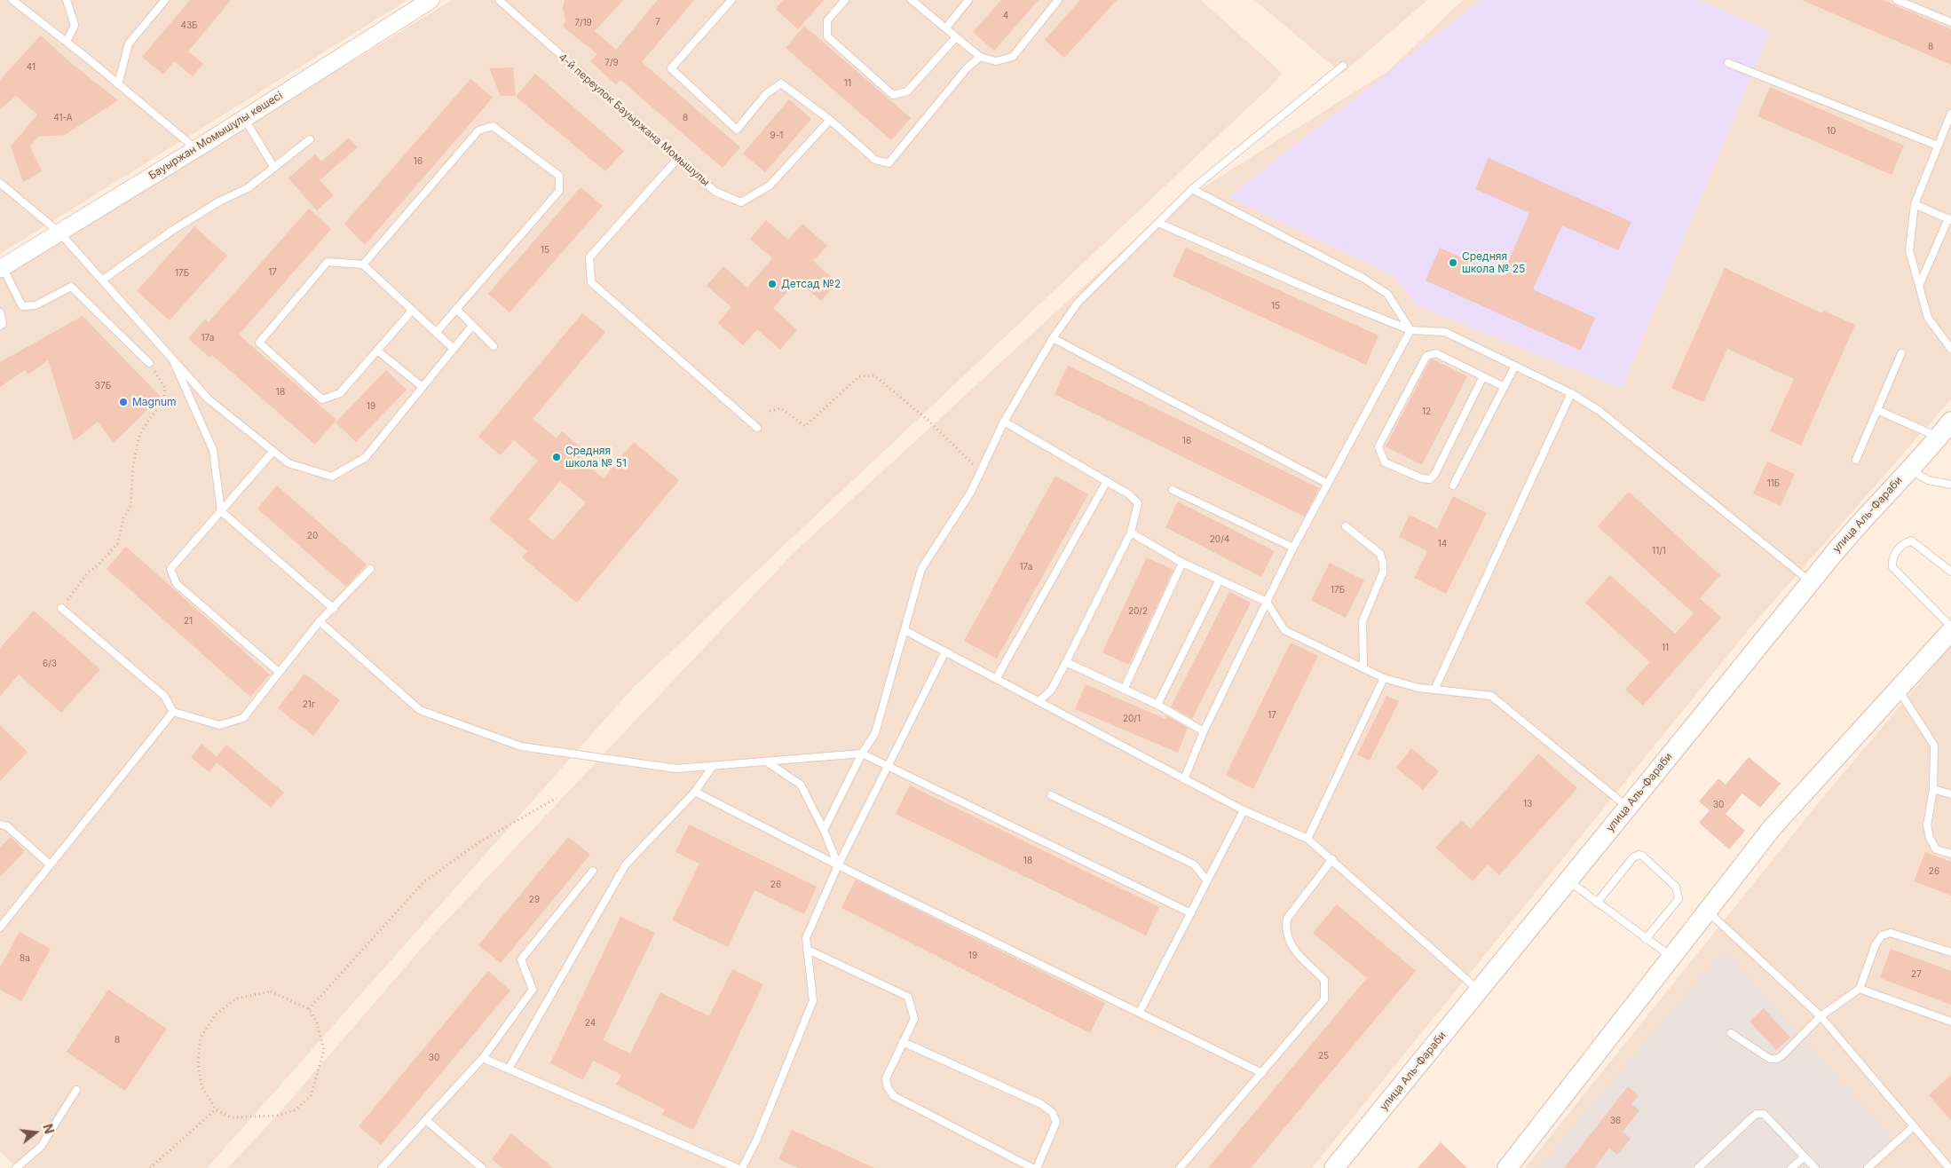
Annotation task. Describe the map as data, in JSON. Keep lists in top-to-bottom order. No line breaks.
{"streets":{"main road":["улица Аль-Фараби"],"street":["Бауыржан Момышұлы көшесі"],"lane":["4-й переулок Бауыржана Момышулы"]},"places":["Средняя школа № 25","Детсад №2","Magnum","Средняя школа № 51"],"house_numbers":["4","7","7/19","43Б","8","7/9","41","11","41-А","8","10","9-1","16","15","17","17Б","15","17а","37Б","18","19","12","16","11Б","20","20/4","14","11/1","17а","17Б","20/2","21","11","6/3","21г","17","20/1","13","30","18","26","26","29","19","8а","27","24","8","25","30","36"],"north":"right"}
